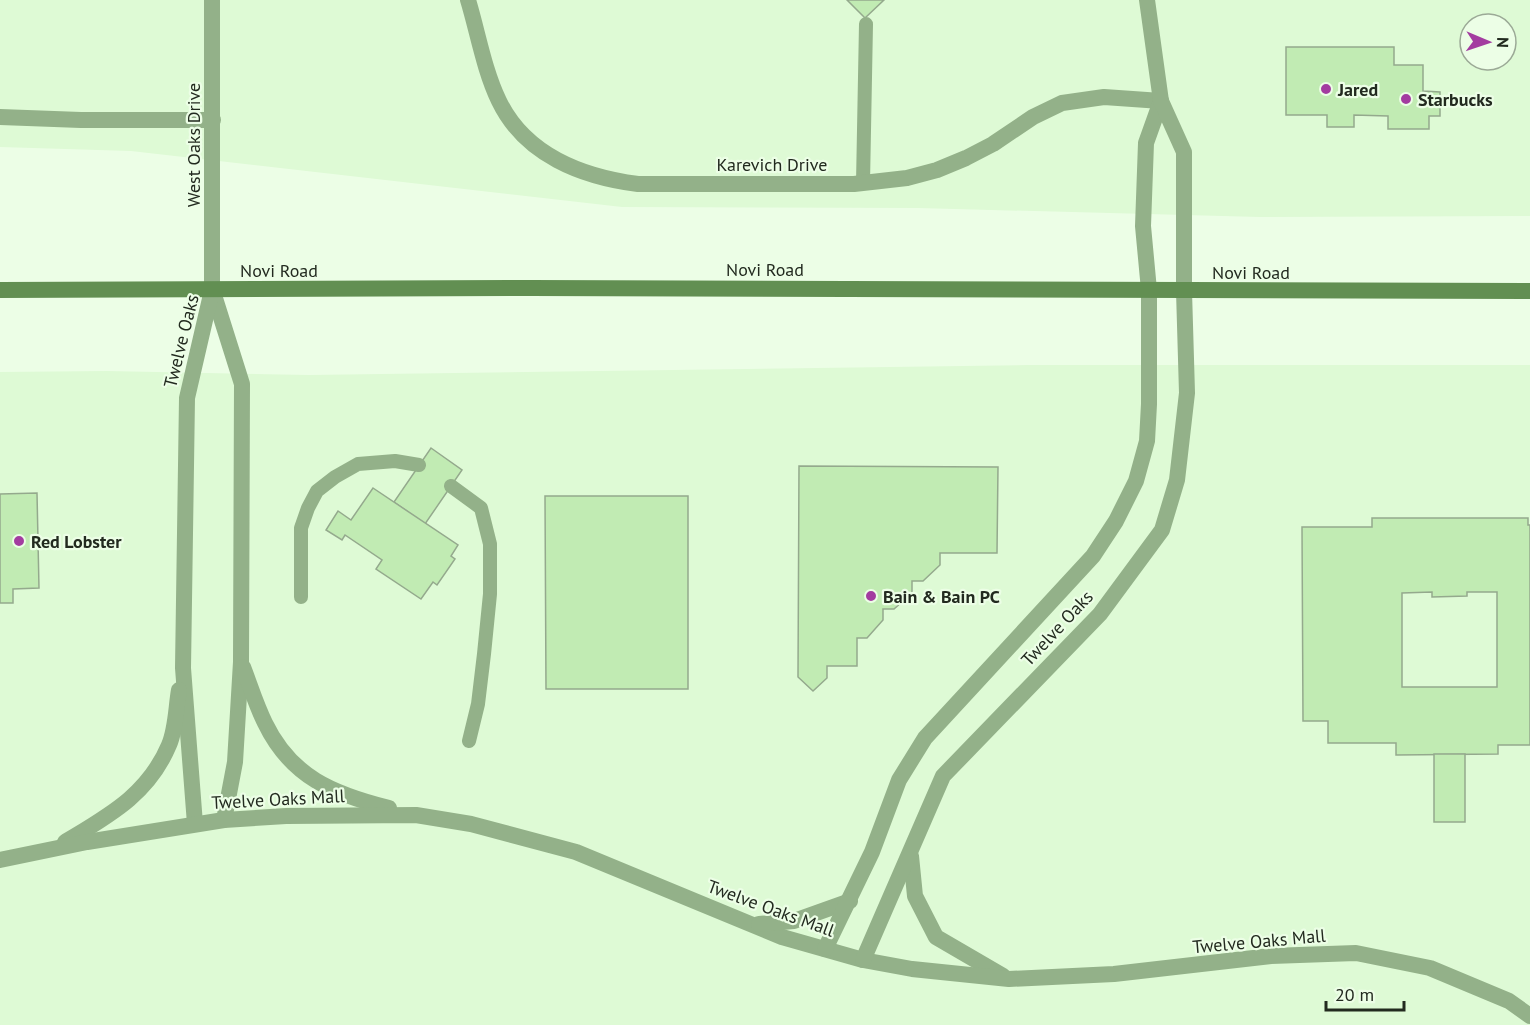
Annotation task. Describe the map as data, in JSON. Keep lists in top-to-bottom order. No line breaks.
{"streets":{"main road":["Novi Road"],"street":["West Oaks Drive","Karevich Drive","Twelve Oaks","Twelve Oaks Mall"]},"crossings":[["West Oaks Drive","Novi Road"],["West Oaks Drive","Twelve Oaks"],["Novi Road","Twelve Oaks"],["Twelve Oaks","Twelve Oaks Mall"]],"places":["Jared","Starbucks","Red Lobster","Bain & Bain PC"],"scale_bar":"20 m","north":"right"}
